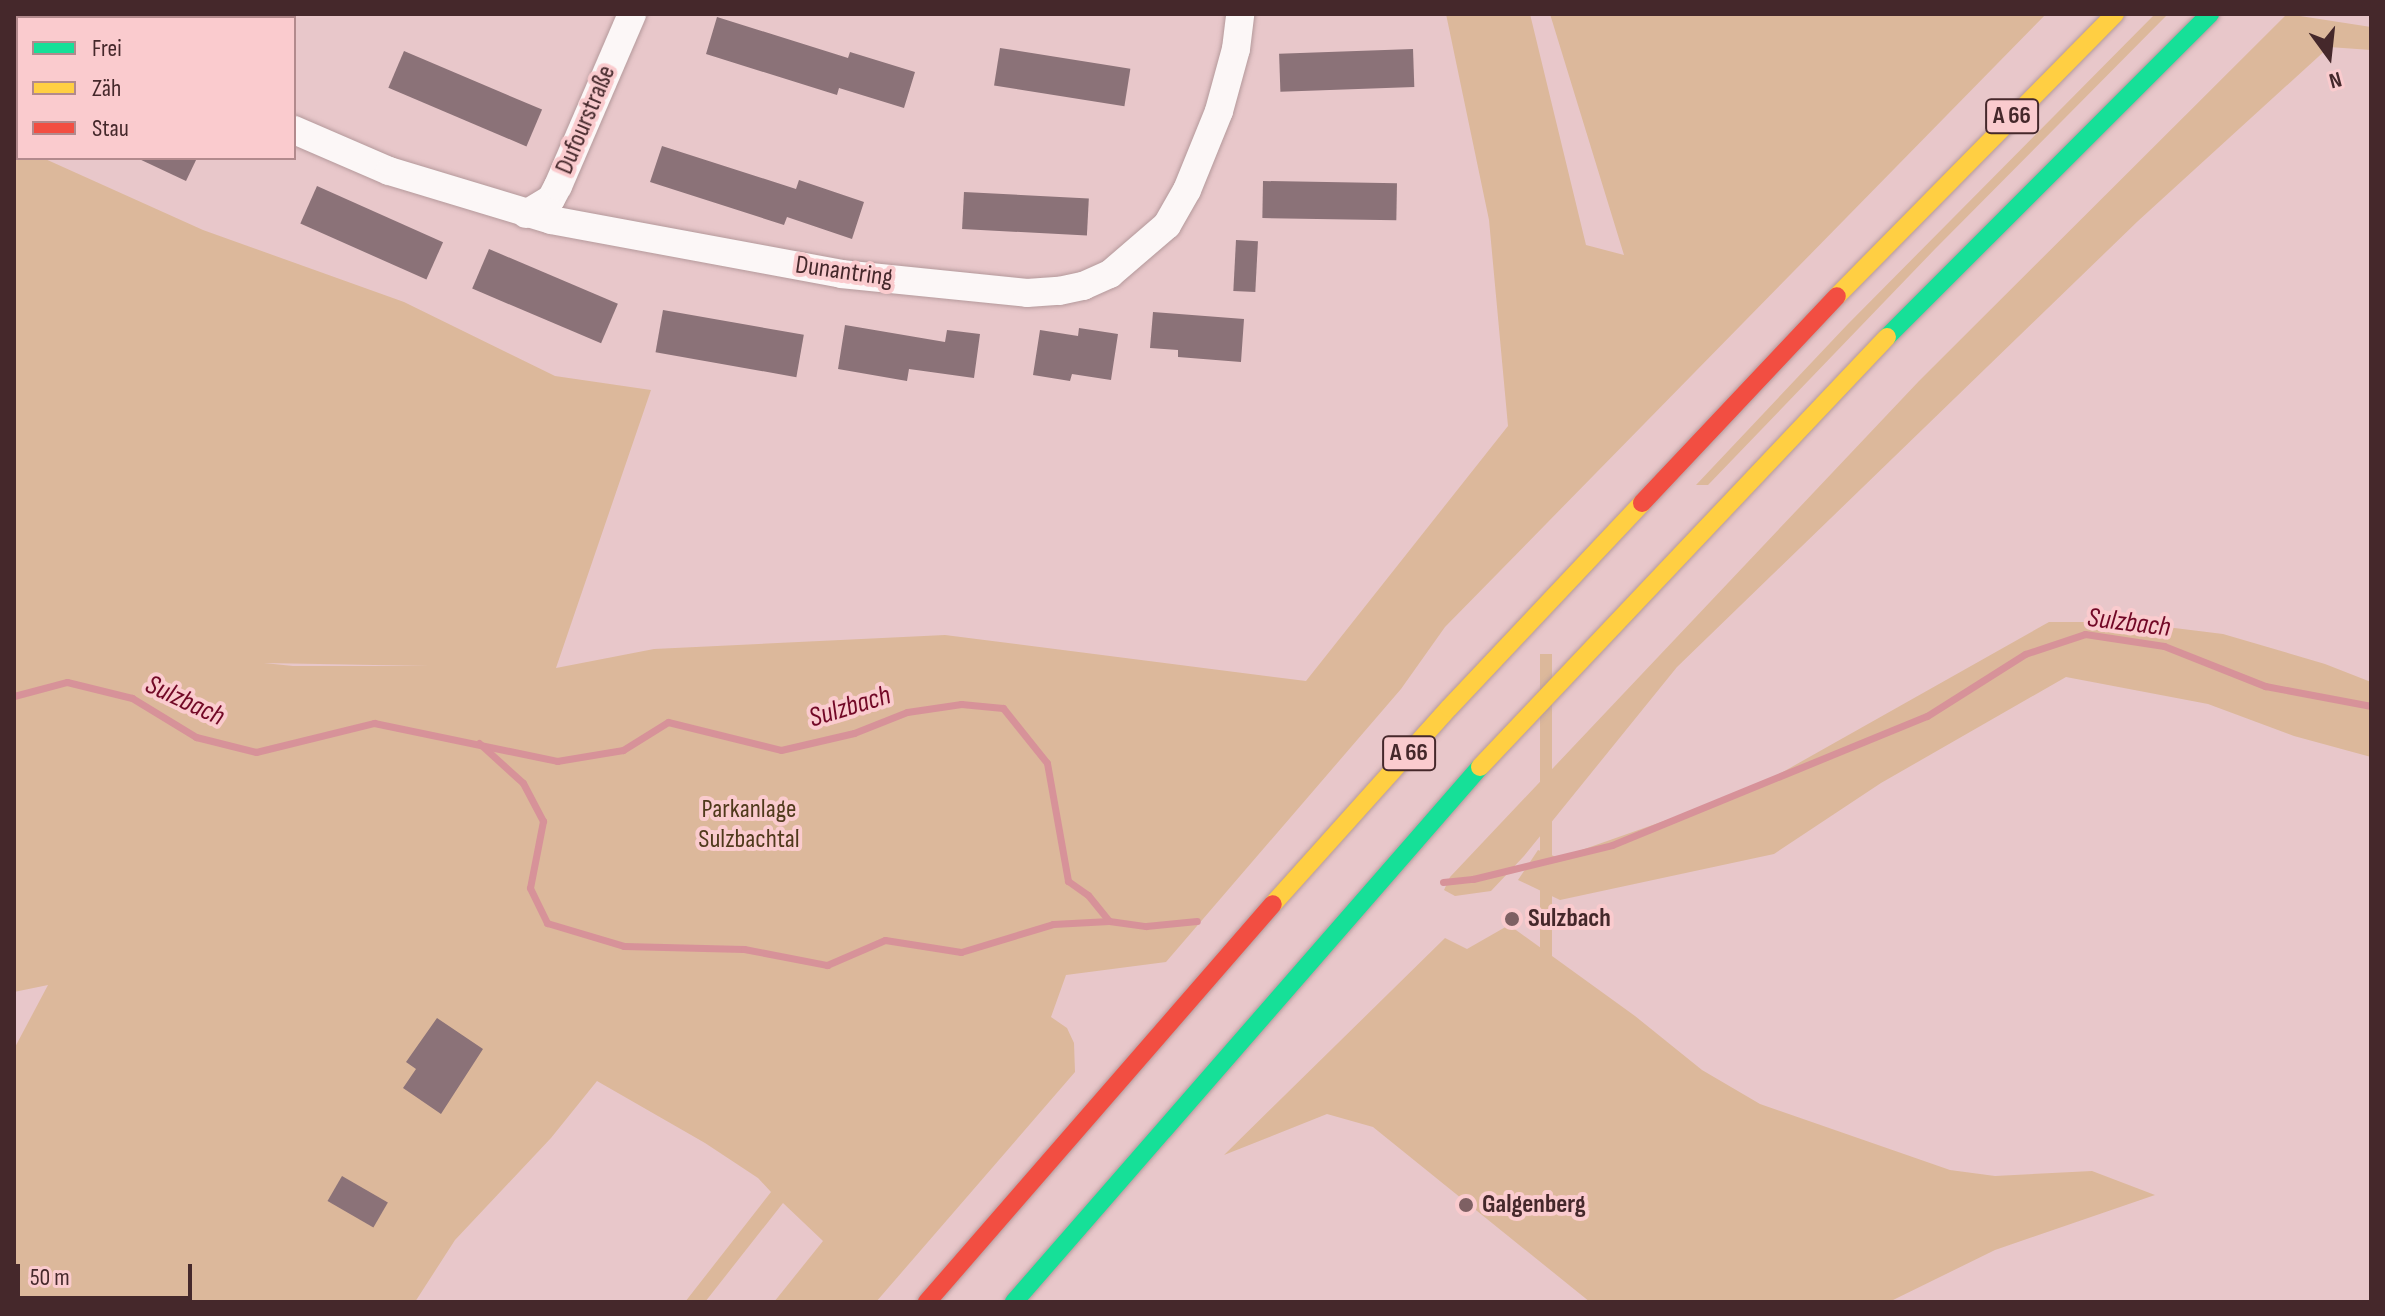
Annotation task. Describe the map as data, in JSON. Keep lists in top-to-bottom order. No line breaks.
{"streets":{"highway":["A 66"],"street":["Dufourstraße","Dunantring"]},"crossings":[["Dufourstraße","Dunantring"]],"water":["Sulzbach"],"parks":["Parkanlage Sulzbachtal"],"places":["Sulzbach","Galgenberg"],"legend":["Frei","Zäh","Stau"],"scale_bar":"50 m","north":"bottom"}
